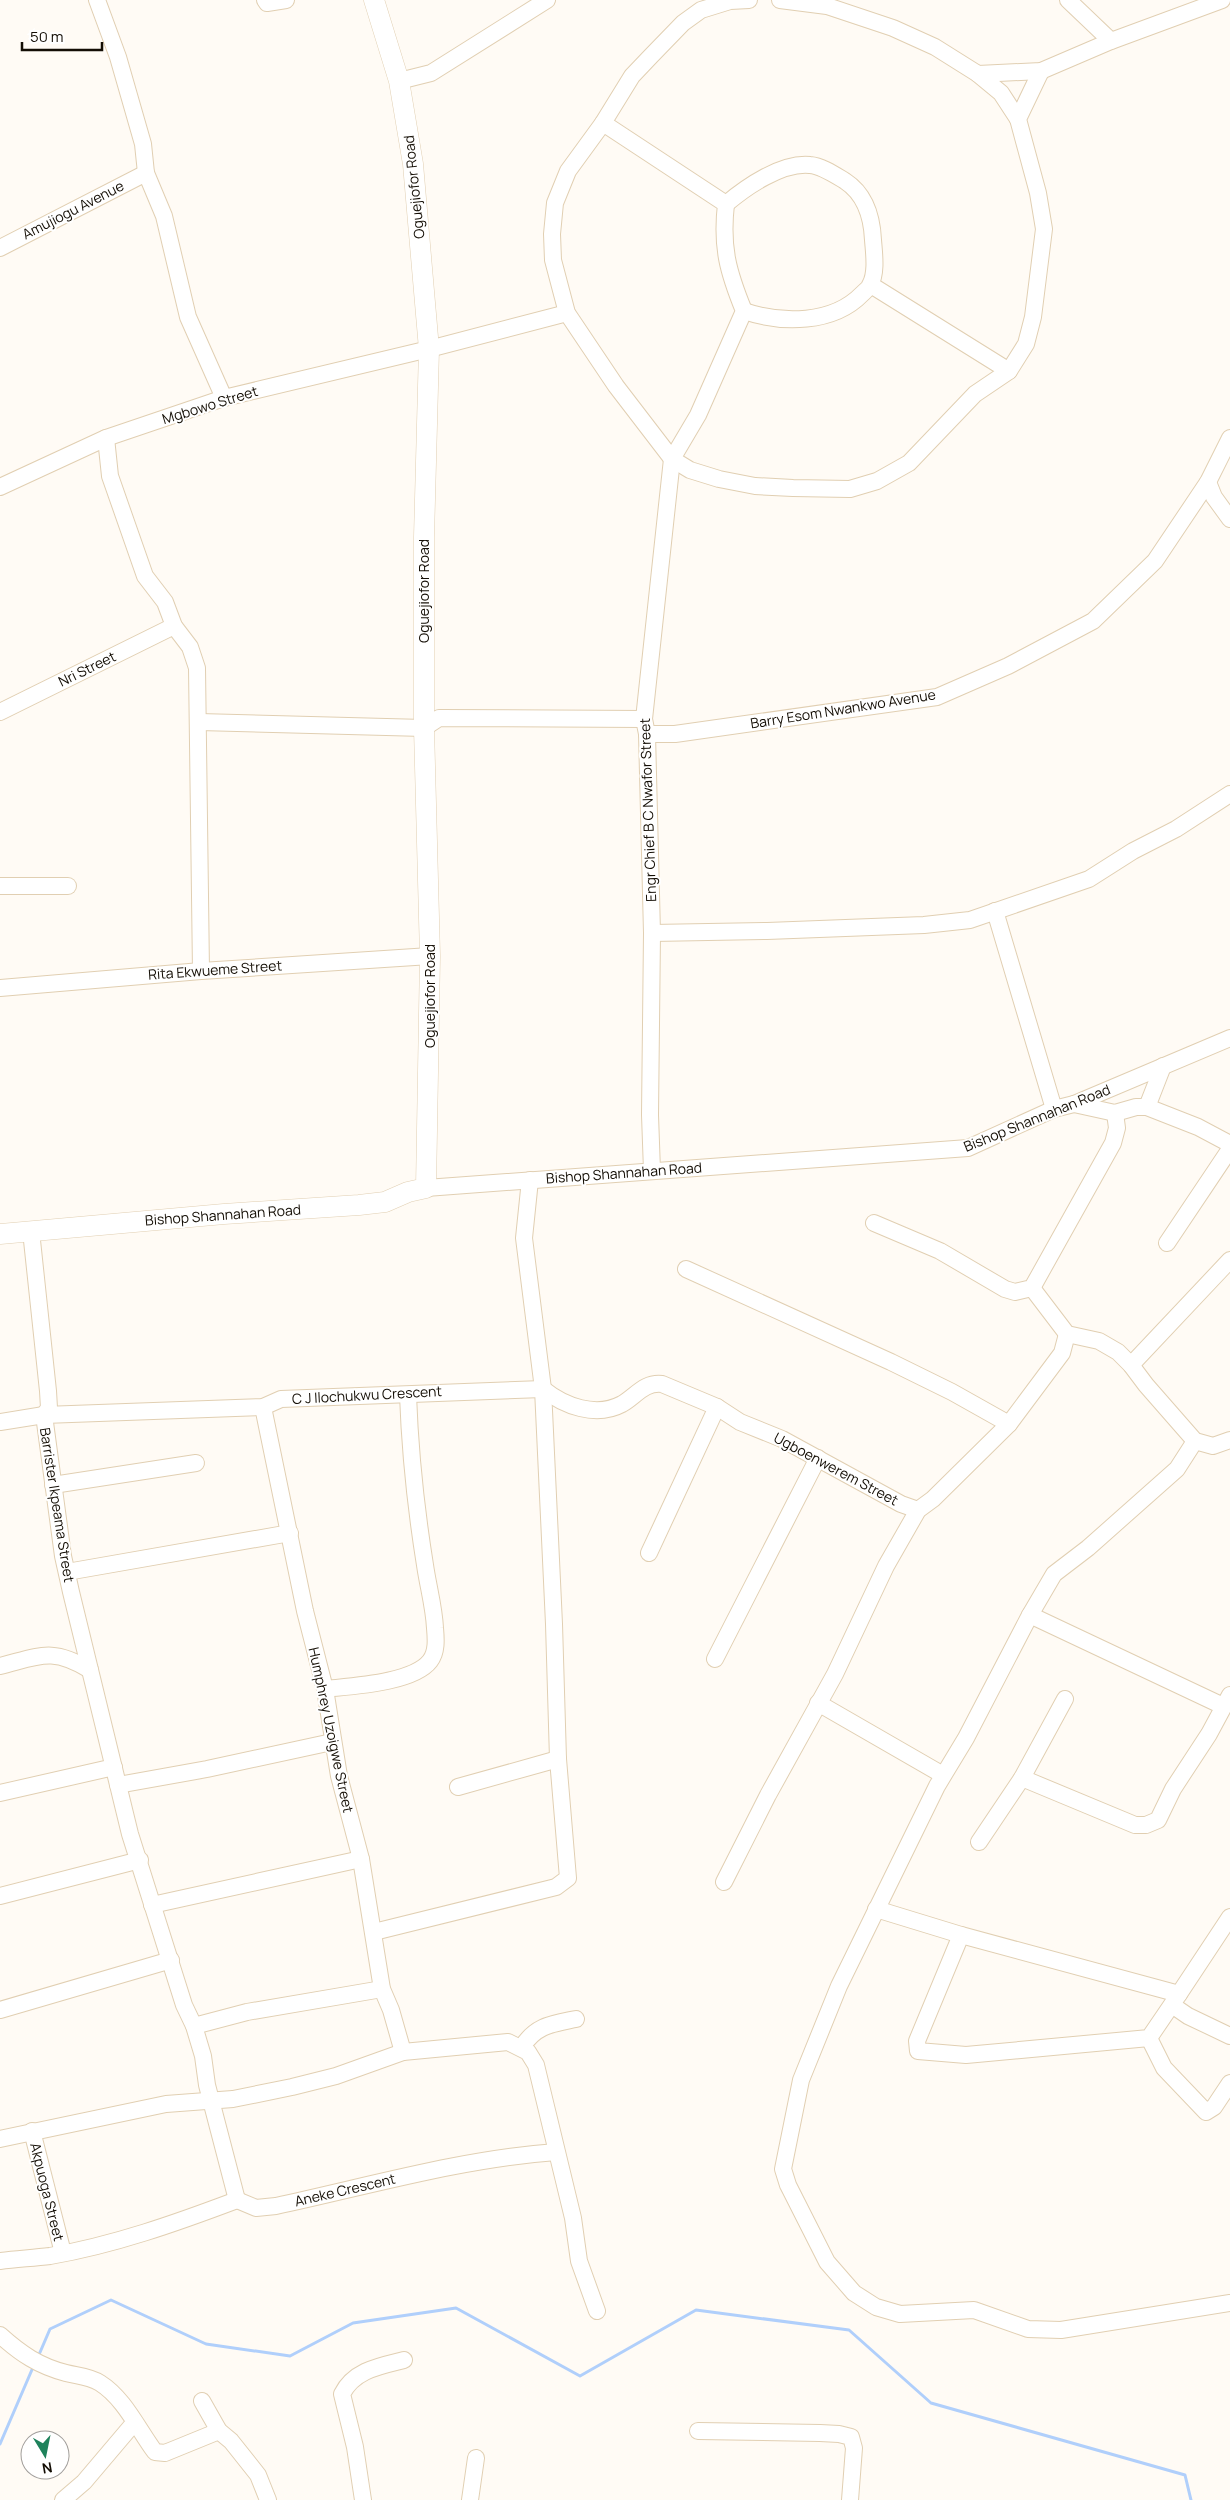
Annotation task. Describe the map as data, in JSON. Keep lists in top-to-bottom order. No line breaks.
{"streets":{"main road":["Oguejiofor Road","Bishop Shannahan Road"],"street":["Amujiogu Avenue","Mgbowo Street","Nri Street","Barry Esom Nwankwo Avenue","Engr Chief B C Nwafor Street","Rita Ekwueme Street","C J Ilochukwu Crescent","Ugboenwerem Street","Barrister Ikpeama Street","Humphrey Uzoigwe Street","Aneke Crescent","Akpuoga Street"]},"crossings":[["Oguejiofor Road","Mgbowo Street"],["Oguejiofor Road","Barry Esom Nwankwo Avenue"],["Oguejiofor Road","Rita Ekwueme Street"],["Oguejiofor Road","Bishop Shannahan Road"],["Barry Esom Nwankwo Avenue","Engr Chief B C Nwafor Street"],["Engr Chief B C Nwafor Street","Bishop Shannahan Road"],["Bishop Shannahan Road","Barrister Ikpeama Street"],["C J Ilochukwu Crescent","Ugboenwerem Street"],["C J Ilochukwu Crescent","Barrister Ikpeama Street"],["C J Ilochukwu Crescent","Humphrey Uzoigwe Street"]],"scale_bar":"50 m","north":"bottom"}
